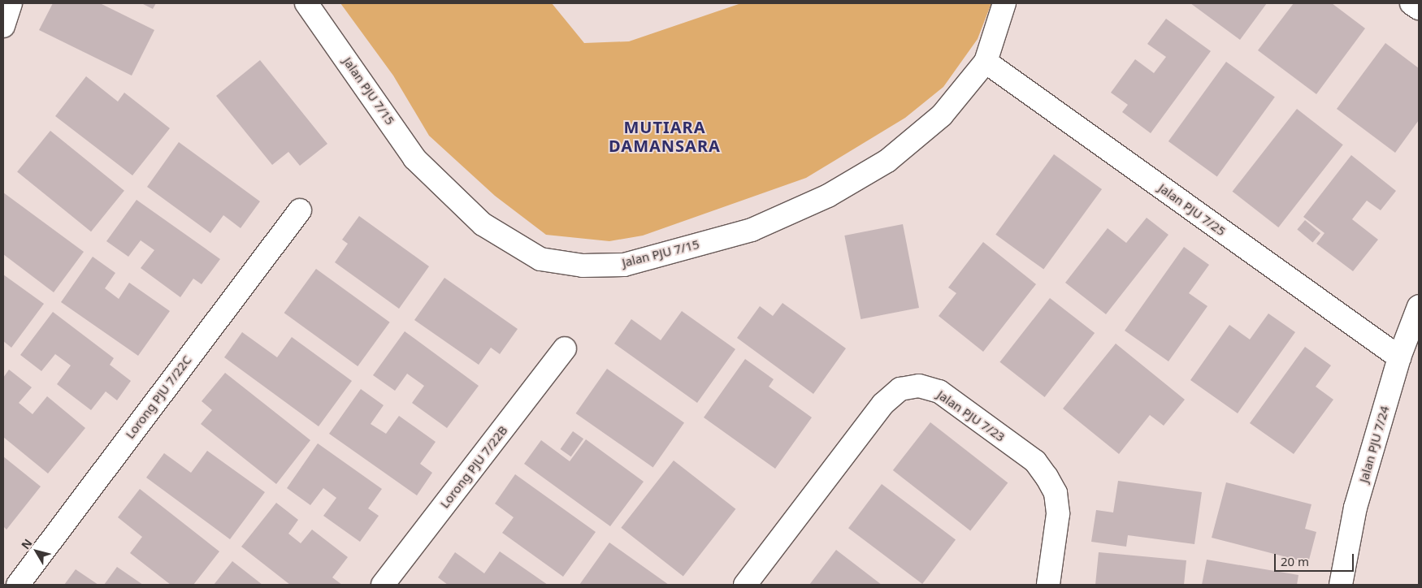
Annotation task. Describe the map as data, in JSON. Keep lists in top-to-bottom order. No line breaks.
{"streets":{"street":["Jalan PJU 7/15","Jalan PJU 7/25","Lorong PJU 7/22C","Jalan PJU 7/23","Jalan PJU 7/24","Lorong PJU 7/22B"]},"crossings":[["Jalan PJU 7/15","Jalan PJU 7/25"],["Jalan PJU 7/25","Jalan PJU 7/24"]],"districts":["MUTIARA DAMANSARA"],"scale_bar":"20 m","north":"top left"}
